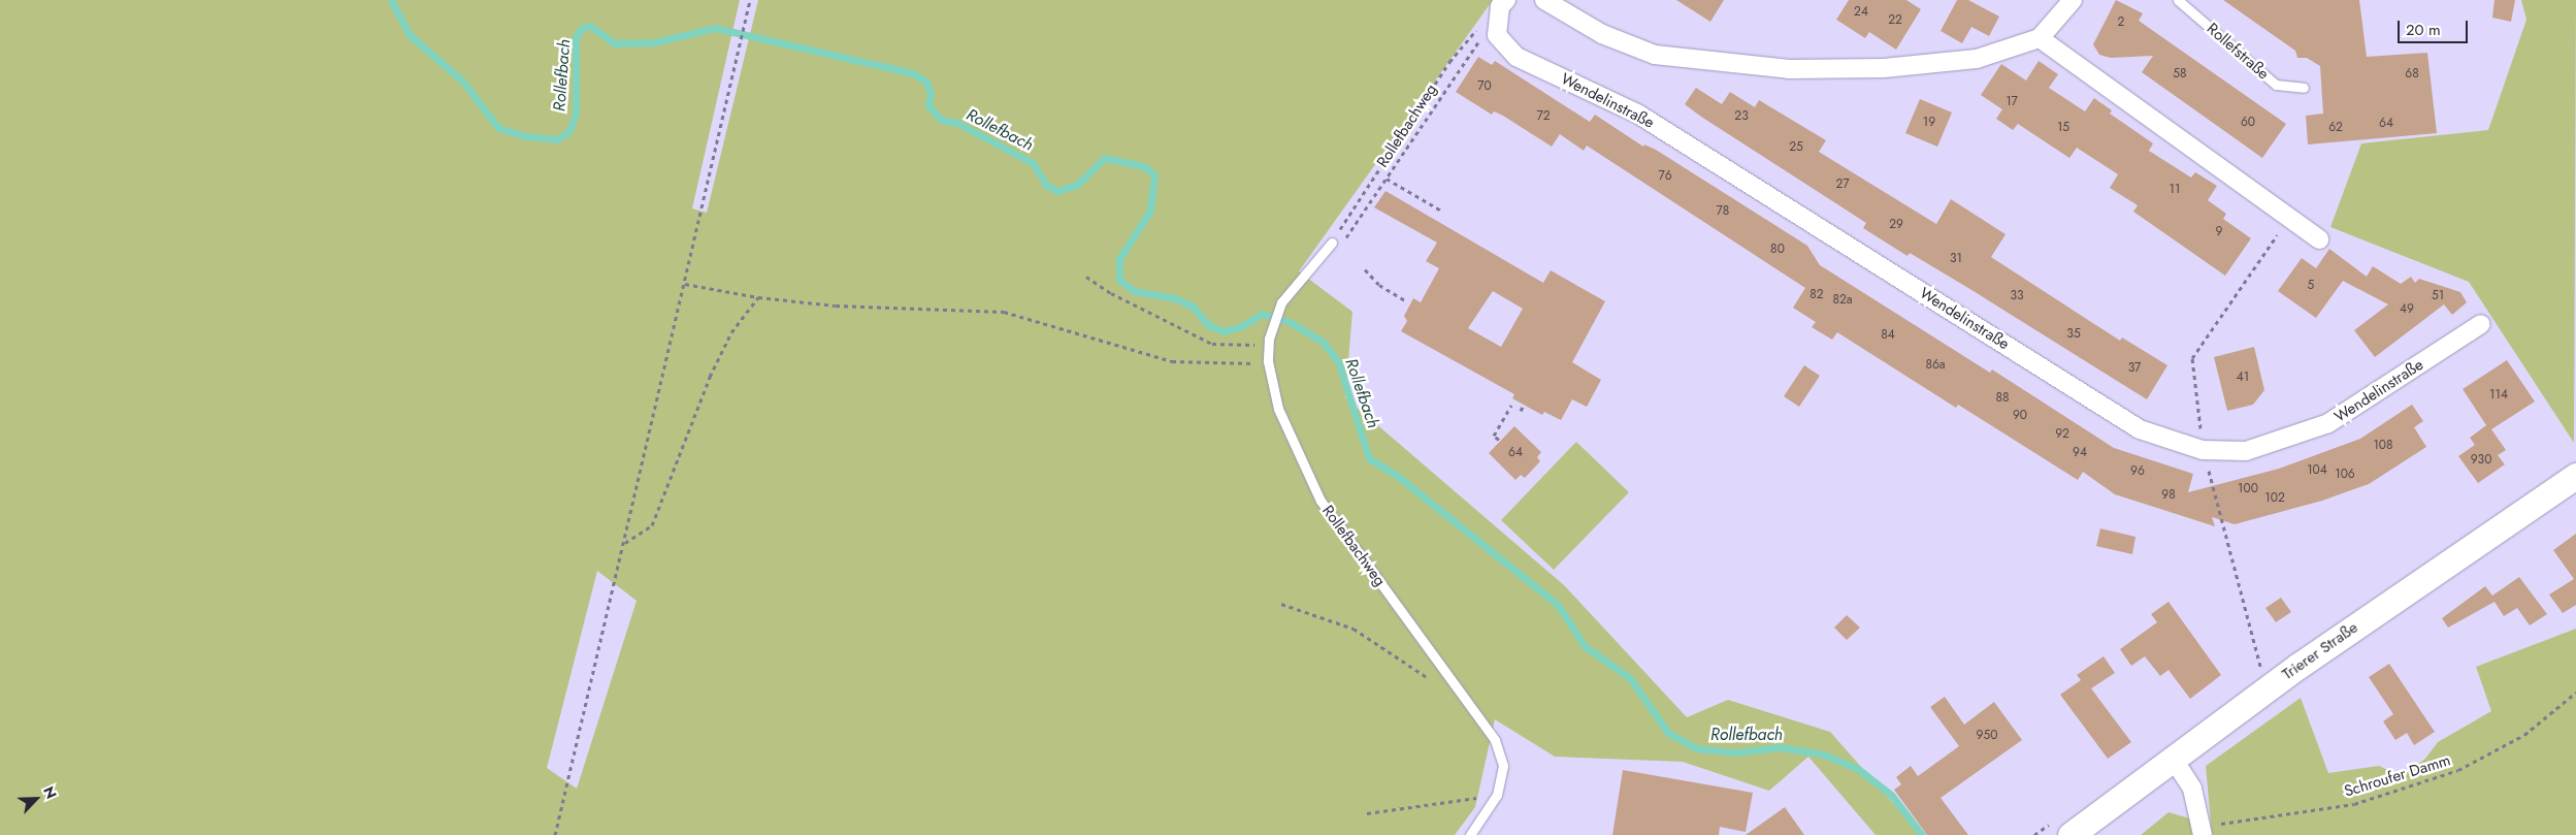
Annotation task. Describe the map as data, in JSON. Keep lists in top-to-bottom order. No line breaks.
{"streets":{"main road":["Trierer Straße"],"street":["Wendelinstraße"],"lane":["Rollefstraße","Rollefbachweg"],"path":["Schroufer Damm"]},"crossings":[["Wendelinstraße","Rollefbachweg"]],"water":["Rollefbach"],"house_numbers":["24","22","2","58","68","70","17","72","23","19","60","64","15","62","25","76","27","11","78","29","9","80","31","5","82","33","51","82a","49","35","84","86a","37","41","114","88","90","92","108","64","94","930","104","96","106","100","98","102","950"],"scale_bar":"20 m","north":"top right"}
